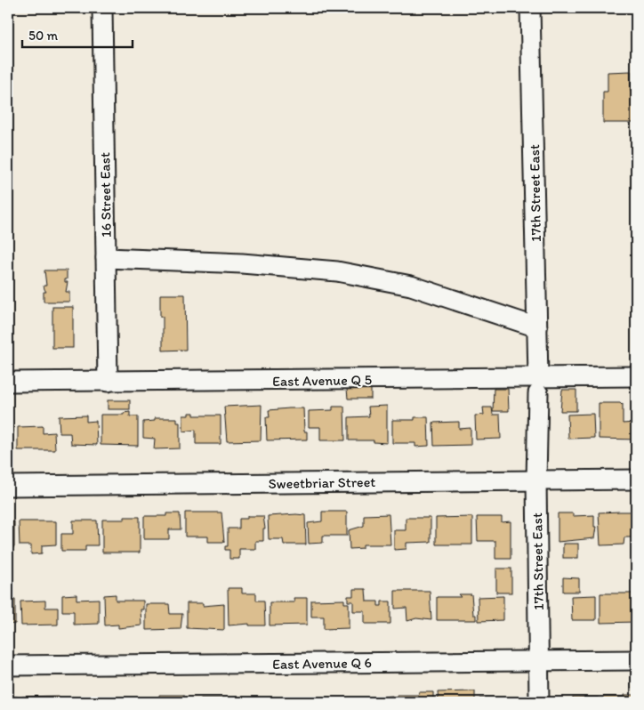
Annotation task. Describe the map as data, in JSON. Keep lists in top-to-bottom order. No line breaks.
{"streets":{"street":["17th Street East","16 Street East","East Avenue Q 5","Sweetbriar Street","East Avenue Q 6"]},"crossings":[["17th Street East","East Avenue Q 5"],["17th Street East","Sweetbriar Street"],["17th Street East","East Avenue Q 6"],["16 Street East","East Avenue Q 5"]],"scale_bar":"50 m"}
